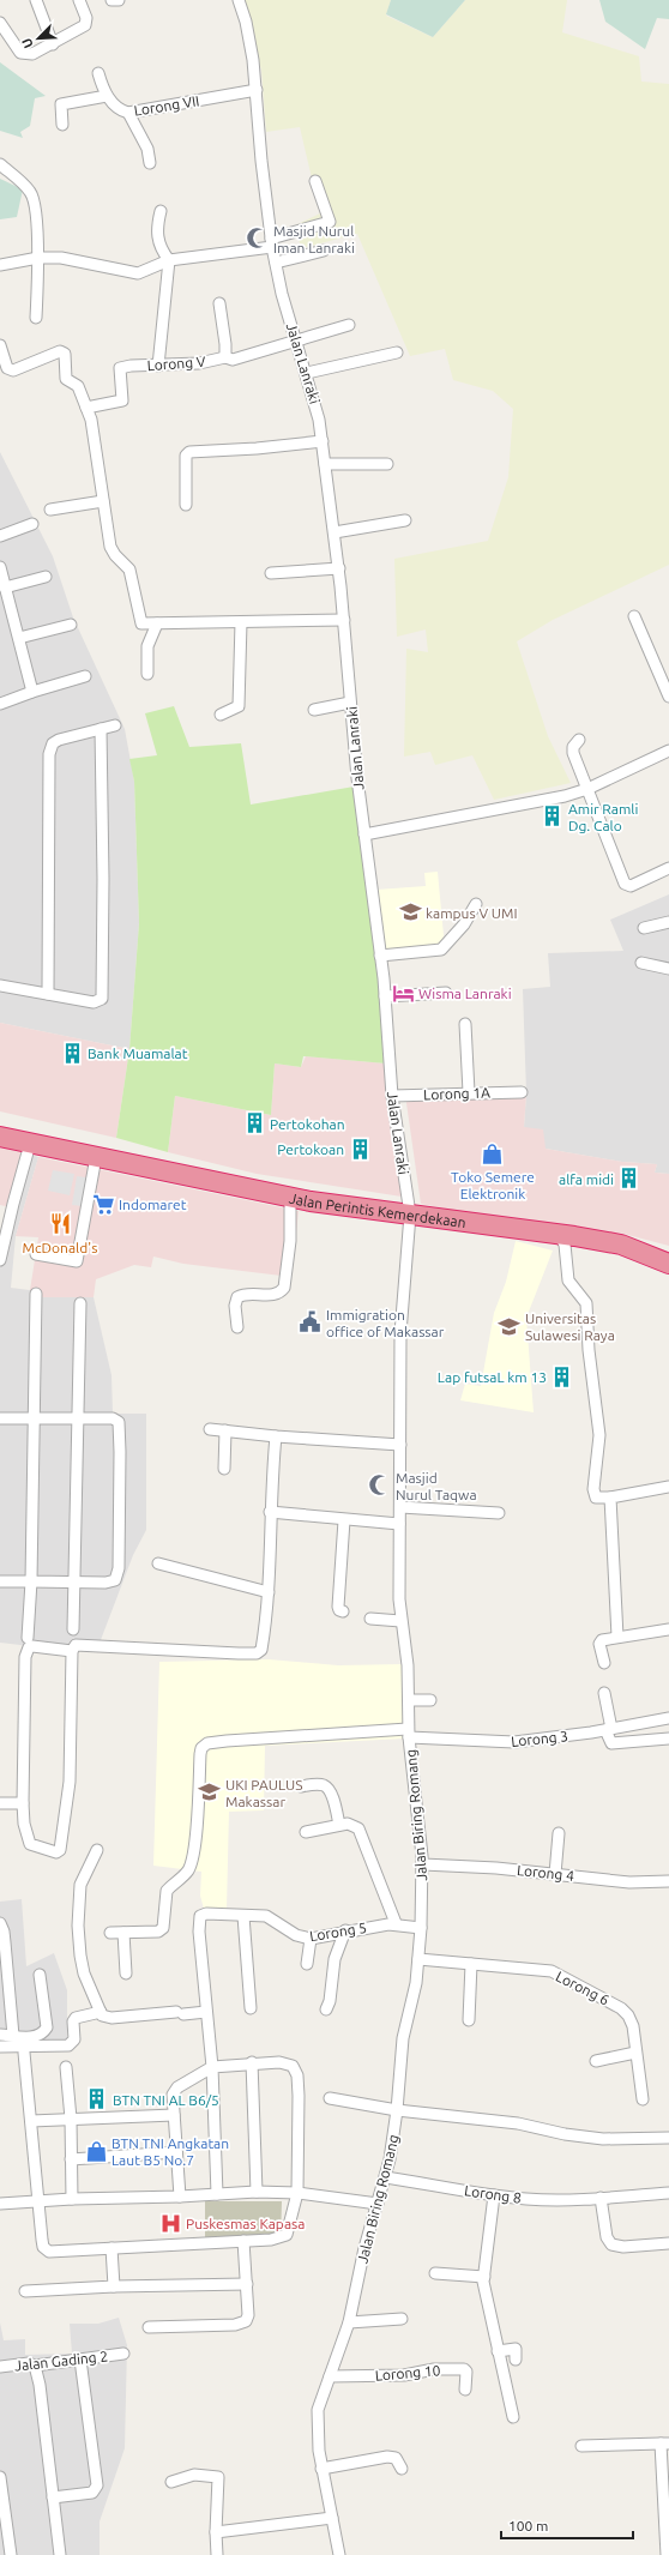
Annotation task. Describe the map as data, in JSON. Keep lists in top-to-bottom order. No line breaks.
{"streets":{"highway":["Jalan Perintis Kemerdekaan"],"street":["Lorong VII","Lorong V","Jalan Lanraki","Lorong 1A","Lorong 3","Jalan Biring Romang","Lorong 4","Lorong 5","Lorong 6","Lorong 8","Jalan Gading 2","Lorong 10"]},"crossings":[["Lorong VII","Jalan Lanraki"],["Lorong V","Jalan Lanraki"],["Jalan Lanraki","Lorong 1A"],["Jalan Lanraki","Jalan Perintis Kemerdekaan"],["Jalan Lanraki","Jalan Biring Romang"],["Jalan Perintis Kemerdekaan","Jalan Biring Romang"],["Lorong 3","Jalan Biring Romang"],["Jalan Biring Romang","Lorong 4"],["Jalan Biring Romang","Lorong 5"],["Jalan Biring Romang","Lorong 6"],["Jalan Biring Romang","Lorong 8"],["Jalan Biring Romang","Lorong 10"]],"places":{"mosque":["Masjid Nurul Iman Lanraki","Masjid Nurul Taqwa"],"building":["Amir Ramli Dg. Calo","Bank Muamalat","Pertokohan","Pertokoan","alfa midi","Lap futsaL km 13","BTN TNI AL B6/5"],"school or university":["kampus V UMI","Universitas Sulawesi Raya","UKI PAULUS Makassar"],"hotel":["Wisma Lanraki"],"shop":["Toko Semere Elektronik","BTN TNI Angkatan Laut B5 No.7"],"supermarket":["Indomaret"],"restaurant":["McDonald's"],"public building":["Immigration office of Makassar"],"hospital":["Puskesmas Kapasa"]},"scale_bar":"100 m","north":"bottom left"}
